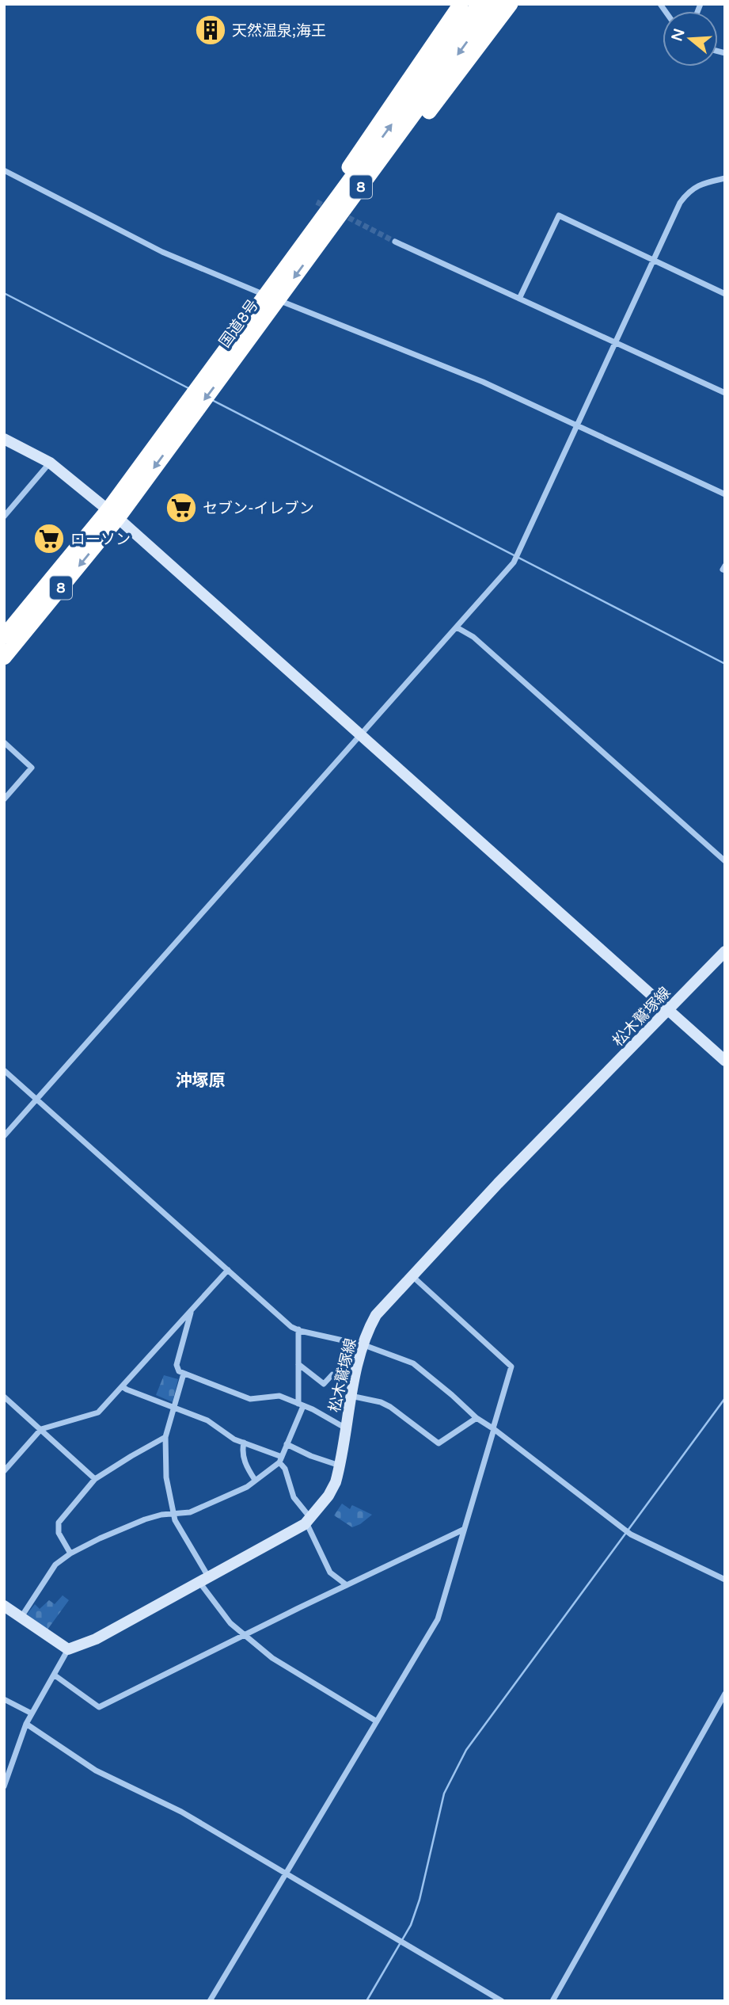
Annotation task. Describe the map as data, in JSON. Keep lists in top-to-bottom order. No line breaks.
{"streets":{"highway":["8","国道8号"],"main road":["松木鷲塚線"]},"crossings":[["8","国道8号"]],"districts":["沖塚原"],"places":{"building":["天然温泉;海王"],"supermarket":["セブン-イレブン","ローソン"]},"north":"left"}
